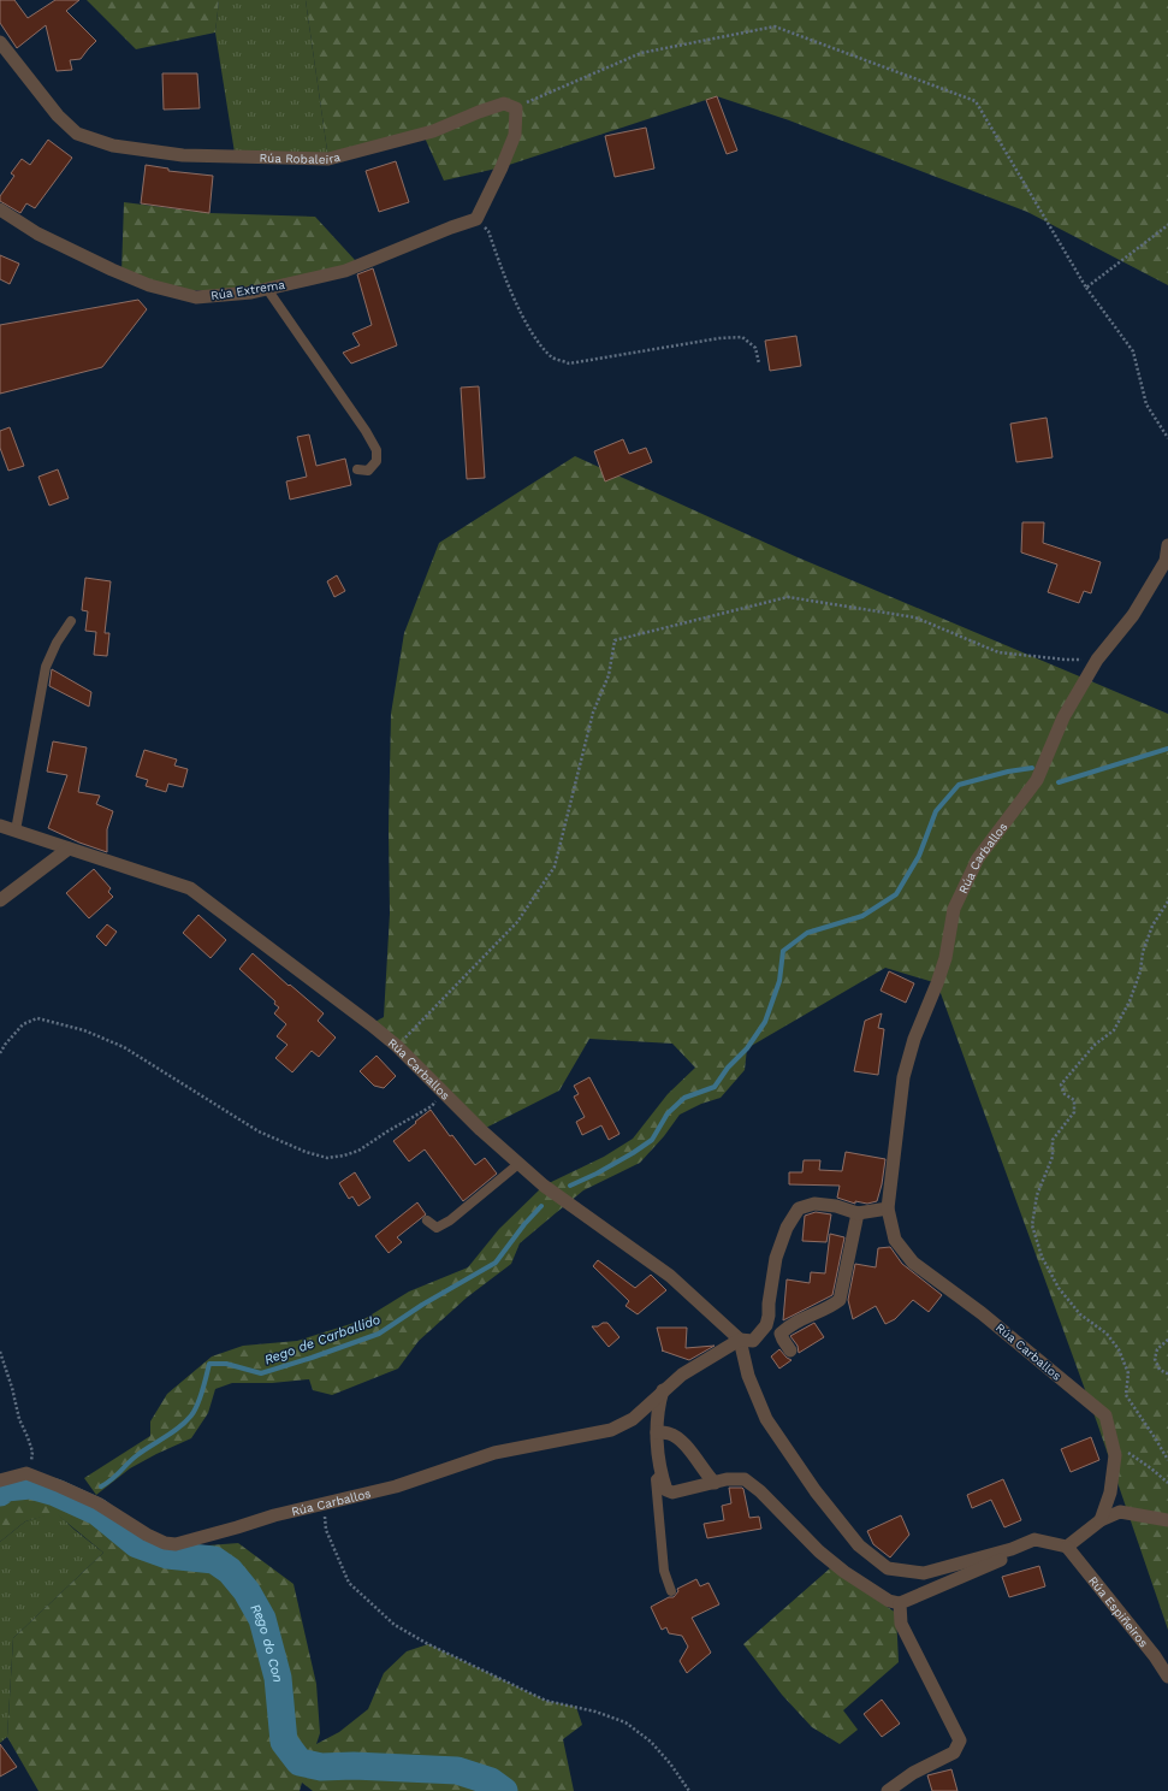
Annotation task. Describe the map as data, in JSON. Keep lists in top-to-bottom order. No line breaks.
{"streets":{"street":["Rúa Robaleira","Rúa Extrema","Rúa Carballos","Rúa Espiñeiros"]},"water":["Rego de Carballido","Rego do Con"]}
